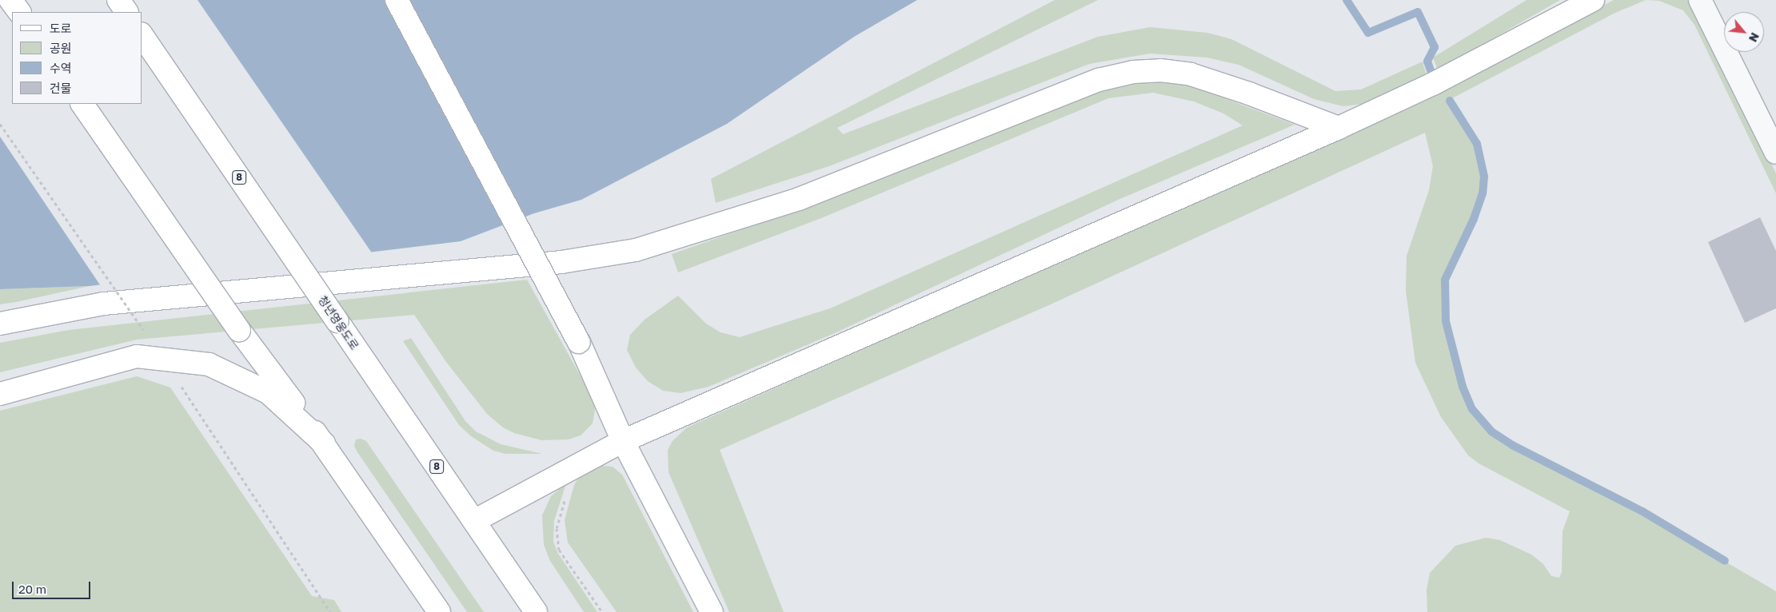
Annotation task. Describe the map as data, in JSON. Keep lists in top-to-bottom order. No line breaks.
{"streets":{"main road":["8","청년영웅도로"]},"legend":["도로","공원","수역","건물"],"scale_bar":"20 m","north":"bottom right"}
